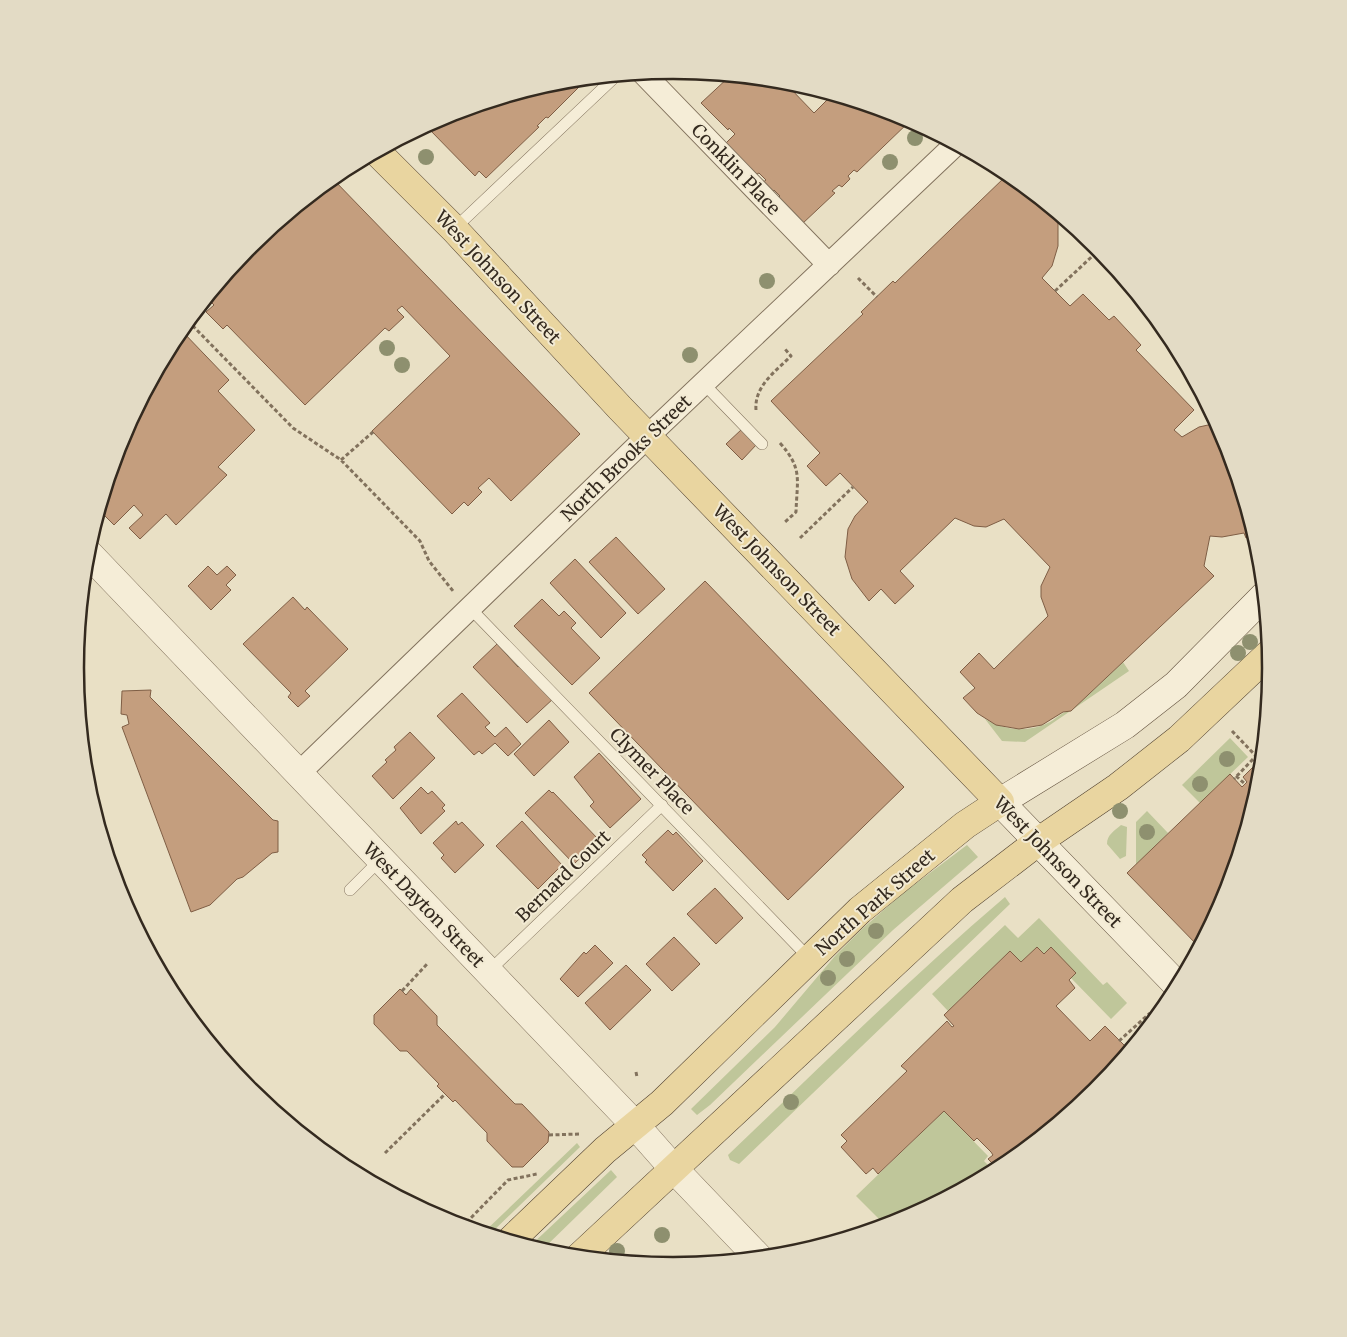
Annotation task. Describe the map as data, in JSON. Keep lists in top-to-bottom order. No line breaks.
{"streets":{"main road":["West Johnson Street","North Park Street"],"street":["Conklin Place","North Brooks Street","West Dayton Street"],"lane":["Clymer Place","Bernard Court"]},"crossings":[["Conklin Place","North Brooks Street"],["West Johnson Street","North Brooks Street"],["West Johnson Street","North Park Street"],["North Brooks Street","Clymer Place"],["North Brooks Street","West Dayton Street"],["Clymer Place","Bernard Court"],["Clymer Place","North Park Street"],["Bernard Court","West Dayton Street"],["North Park Street","West Dayton Street"]]}
